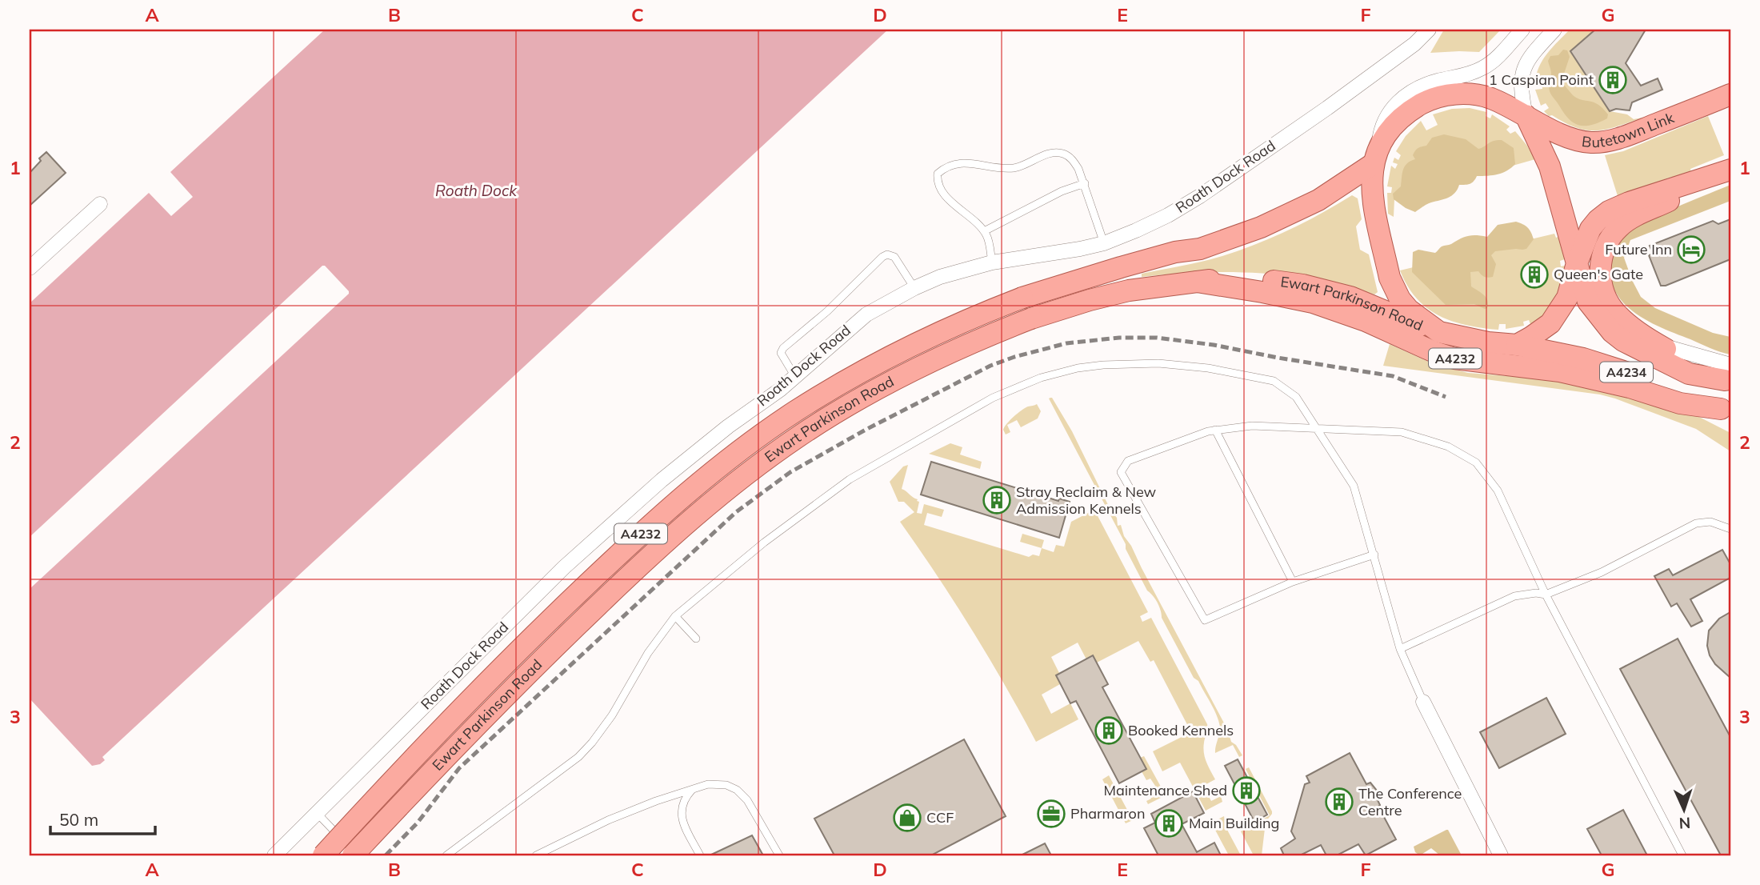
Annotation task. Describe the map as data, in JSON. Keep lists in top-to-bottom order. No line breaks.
{"streets":{"main road":["Butetown Link","Ewart Parkinson Road","A4232","A4234"],"street":["Roath Dock Road"]},"crossings":[["Butetown Link","Ewart Parkinson Road"],["Ewart Parkinson Road","A4232"],["Ewart Parkinson Road","A4234"],["A4232","A4234"]],"water":["Roath Dock"],"places":{"building":["1 Caspian Point","Queen's Gate","Stray Reclaim & New Admission Kennels","Booked Kennels","Maintenance Shed","The Conference Centre","Main Building"],"hotel":["Future Inn"],"office":["Pharmaron"],"shop":["CCF"]},"scale_bar":"50 m","north":"bottom","grid":{"columns":["A","B","C","D","E","F","G"],"rows":["1","2","3"]}}
